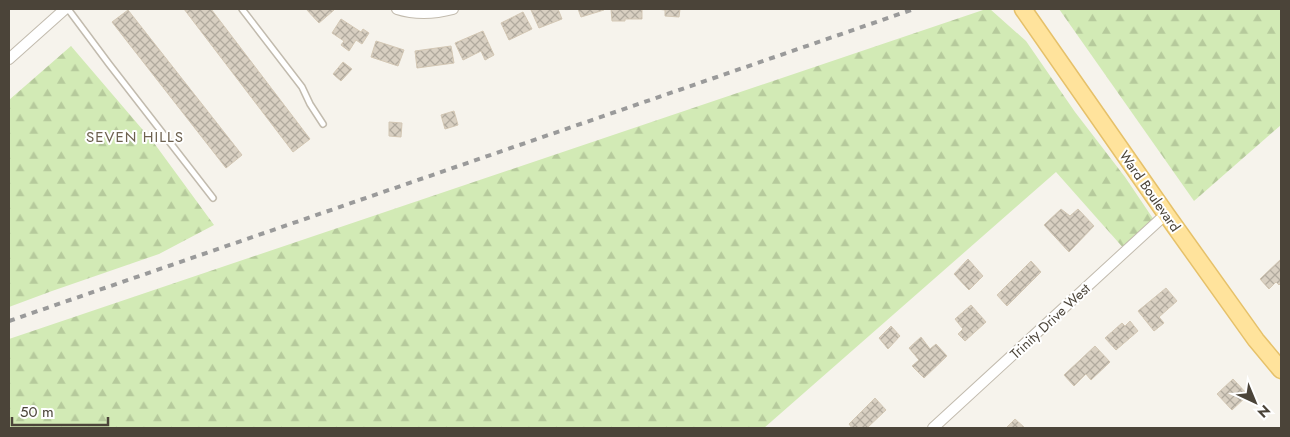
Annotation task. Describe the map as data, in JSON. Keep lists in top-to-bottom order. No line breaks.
{"streets":{"main road":["Ward Boulevard"],"street":["Trinity Drive West"]},"crossings":[["Ward Boulevard","Trinity Drive West"]],"districts":["SEVEN HILLS"],"scale_bar":"50 m","north":"bottom right"}
